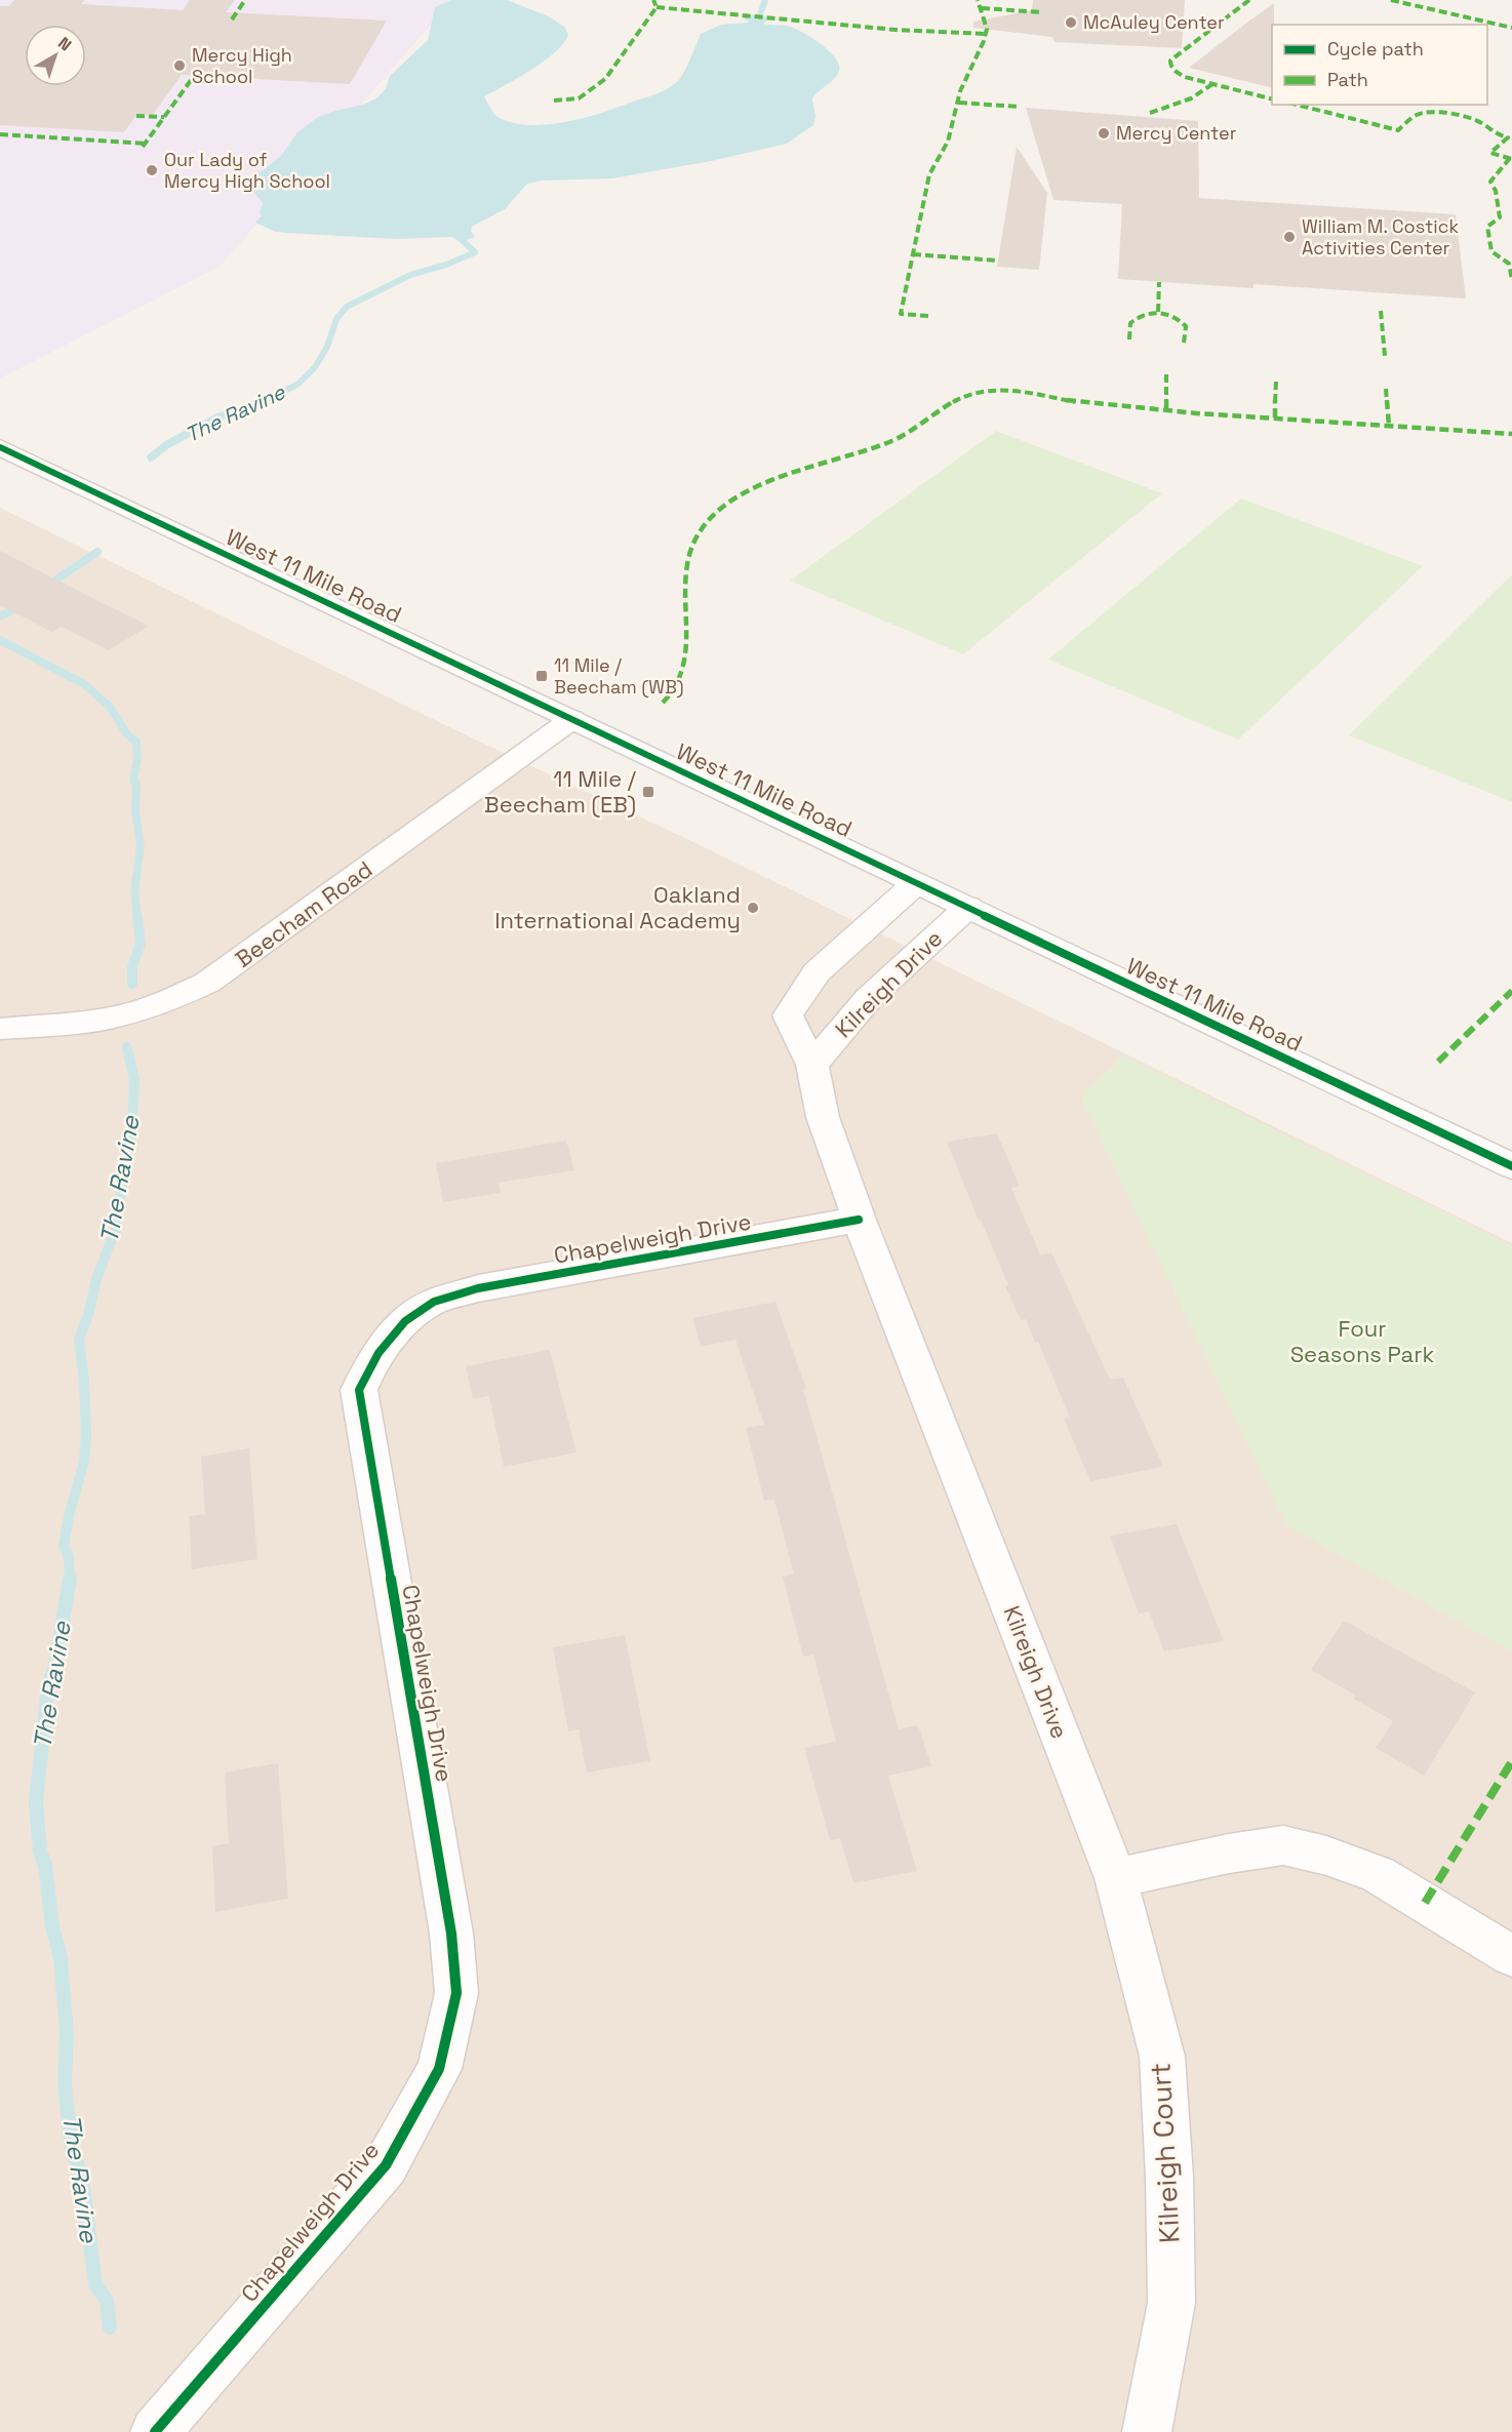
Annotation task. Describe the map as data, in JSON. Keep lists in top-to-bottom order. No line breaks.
{"streets":{"street":["West 11 Mile Road","Beecham Road","Kilreigh Drive","Chapelweigh Drive","Kilreigh Court"]},"crossings":[["West 11 Mile Road","Beecham Road"],["West 11 Mile Road","Kilreigh Drive"],["Kilreigh Drive","Chapelweigh Drive"],["Kilreigh Drive","Kilreigh Court"]],"water":["The Ravine"],"parks":["Four Seasons Park"],"places":{"other":["McAuley Center","Mercy High School","Mercy Center","Our Lady of Mercy High School","William M. Costick Activities Center","Oakland International Academy"],"transit":["11 Mile / Beecham (WB)","11 Mile / Beecham (EB)"]},"legend":["Cycle path","Path"],"north":"top right"}
